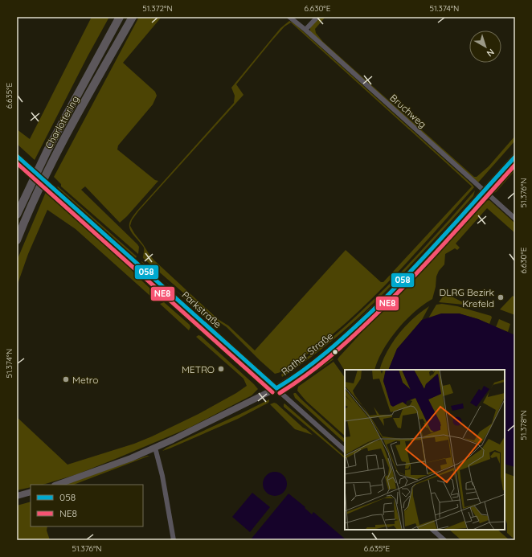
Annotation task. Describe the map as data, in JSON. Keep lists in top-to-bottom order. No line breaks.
{"streets":{"highway":["Charlottering"],"main road":["Rather Straße"],"street":["Bruchweg","Parkstraße"]},"crossings":[["Bruchweg","Rather Straße"],["Parkstraße","Rather Straße"]],"places":["DLRG Bezirk Krefeld","METRO","Metro"],"lines":["transit line 058","transit line NE8"],"legend":["058","NE8"],"north":"bottom right","coordinates":["51.372°N","6.630°E","51.374°N","6.635°E","51.376°N","51.378°N"]}
